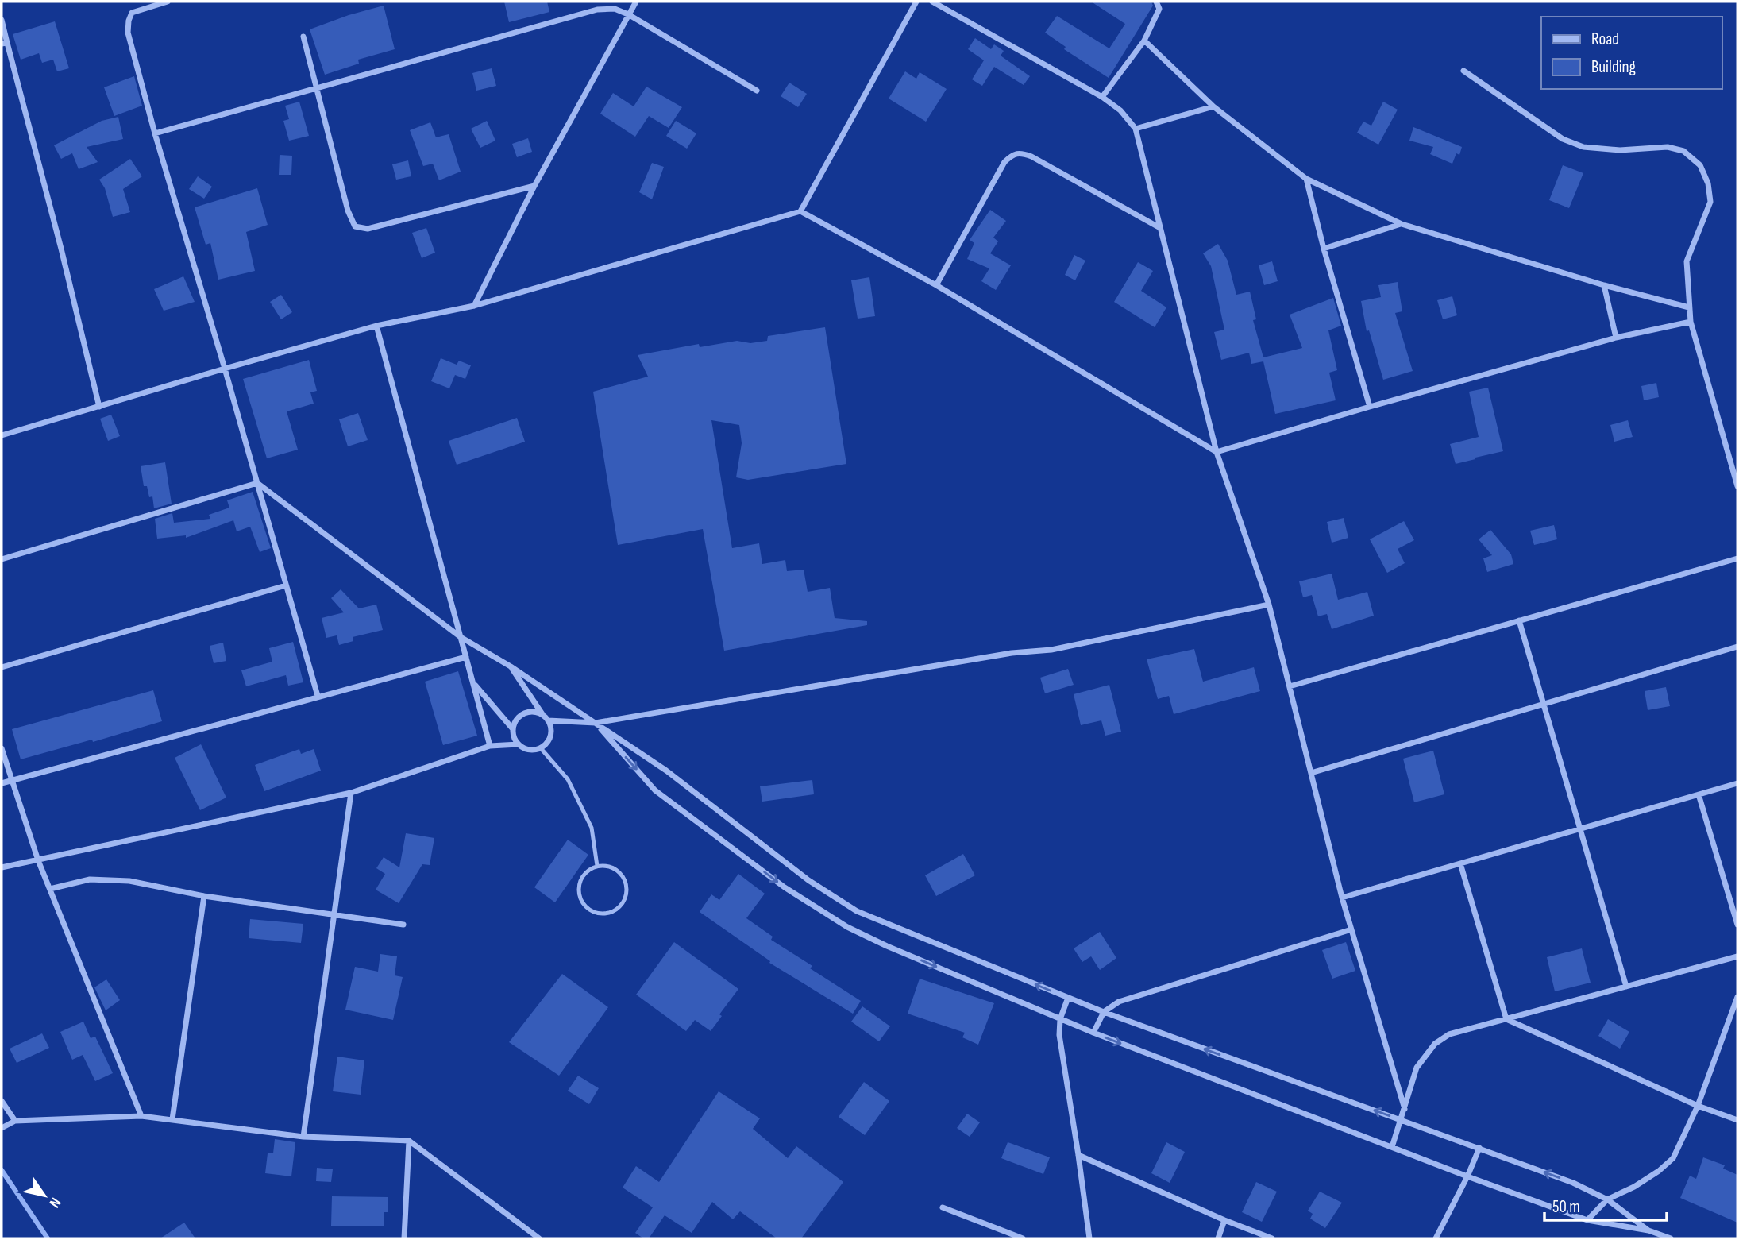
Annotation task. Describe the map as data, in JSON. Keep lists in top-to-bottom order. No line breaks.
{"legend":["Road","Building"],"scale_bar":"50 m","north":"bottom right"}
